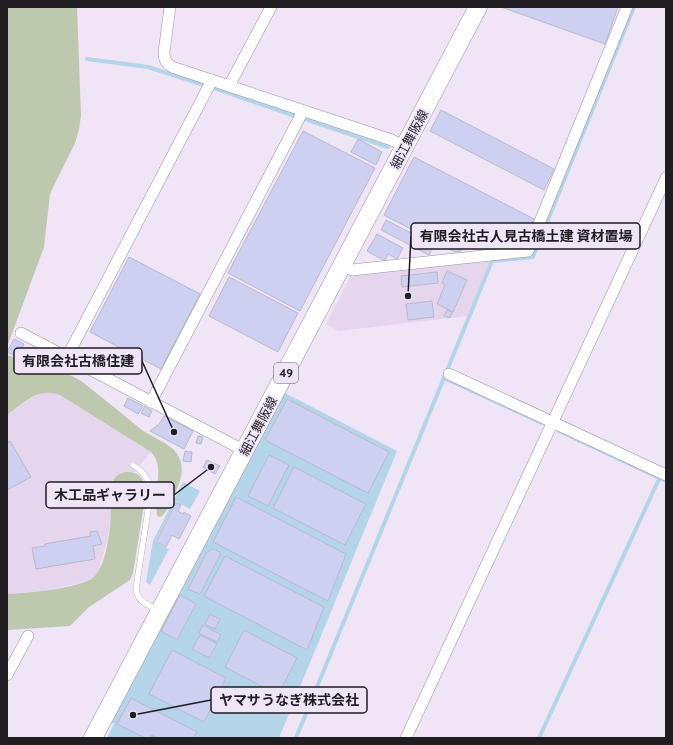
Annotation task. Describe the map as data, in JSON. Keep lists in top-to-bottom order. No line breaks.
{"streets":{"main road":["細江舞阪線","49"]},"places":["有限会社古人見古橋土建 資材置場","有限会社古橋住建","木工品ギャラリー","ヤマサうなぎ株式会社"]}
